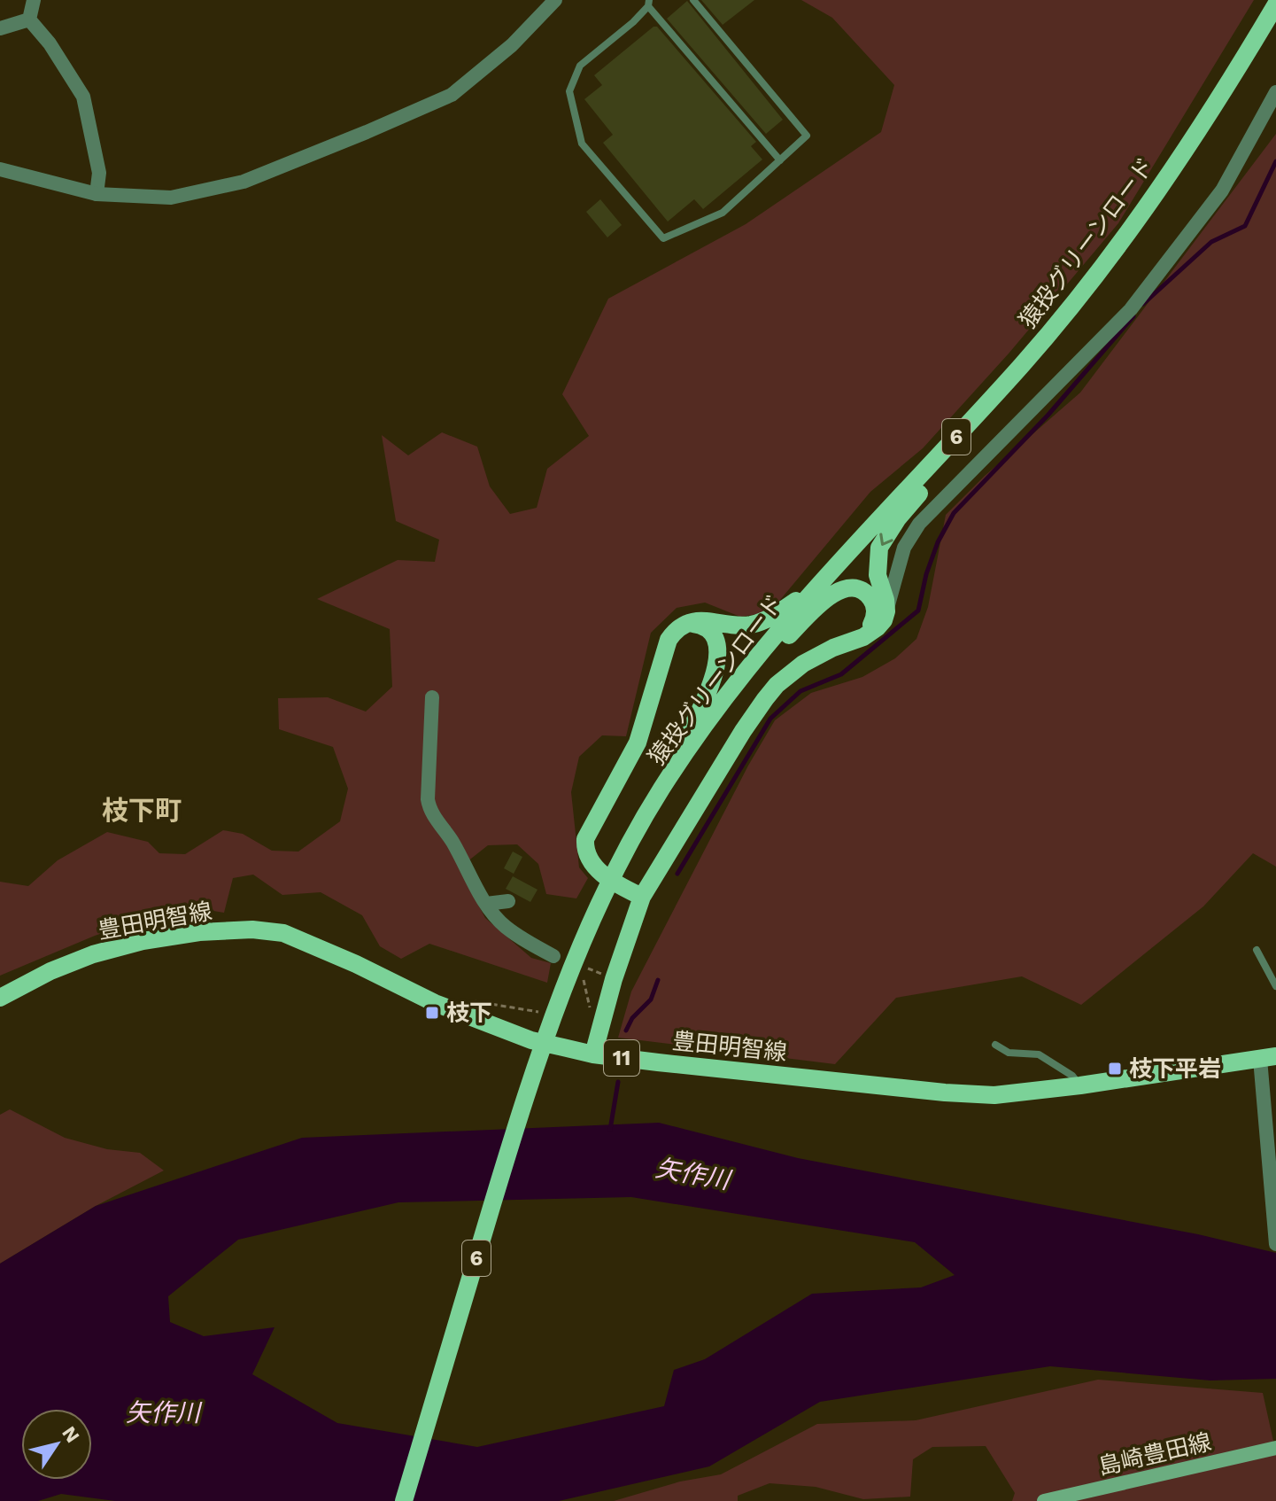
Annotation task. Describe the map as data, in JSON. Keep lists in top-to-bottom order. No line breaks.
{"streets":{"main road":["猿投グリーンロード","6","豊田明智線","11","島崎豊田線"]},"districts":["枝下町"],"water":["矢作川"],"places":{"transit":["枝下","枝下平岩"]},"north":"top right"}
